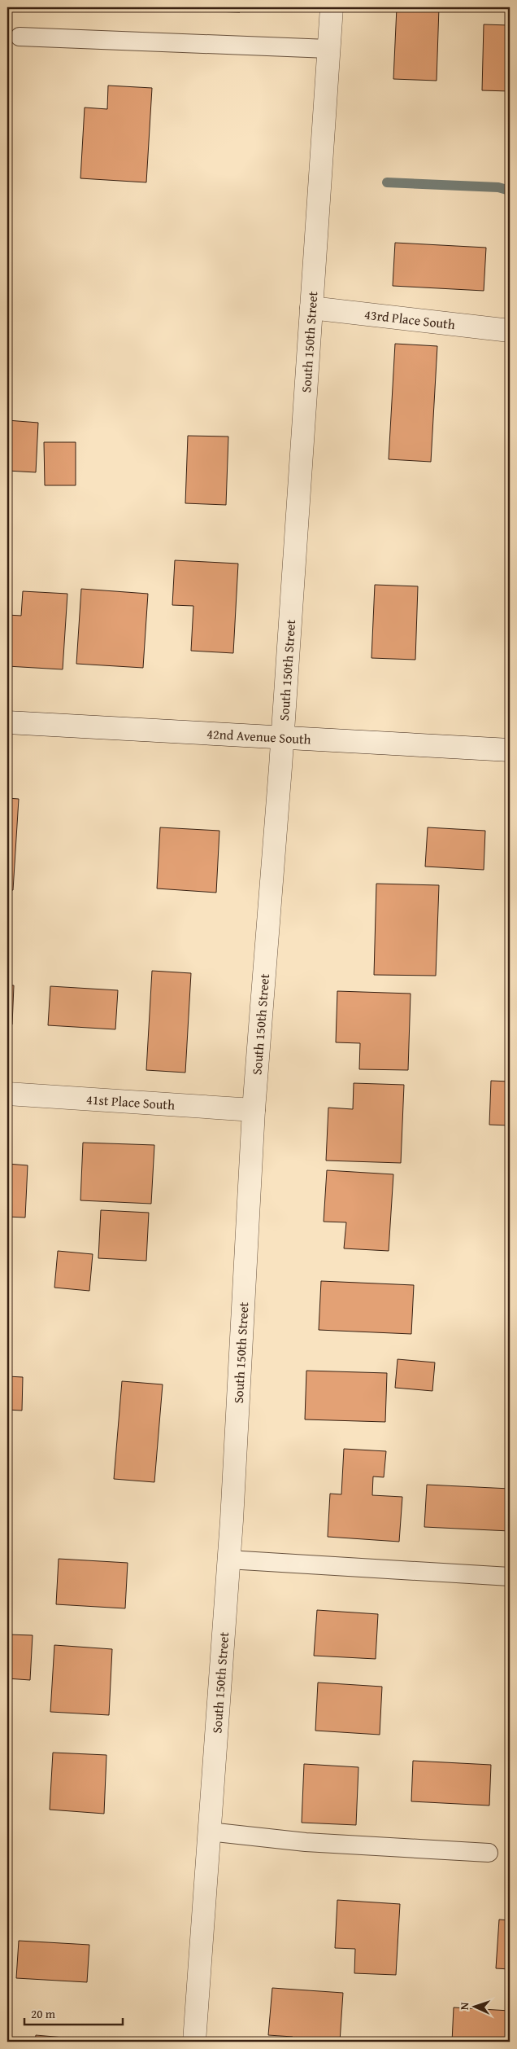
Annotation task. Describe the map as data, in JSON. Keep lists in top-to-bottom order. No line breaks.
{"streets":{"street":["43rd Place South","South 150th Street","42nd Avenue South","41st Place South"]},"crossings":[["43rd Place South","South 150th Street"],["South 150th Street","42nd Avenue South"],["South 150th Street","41st Place South"]],"scale_bar":"20 m","north":"left"}
